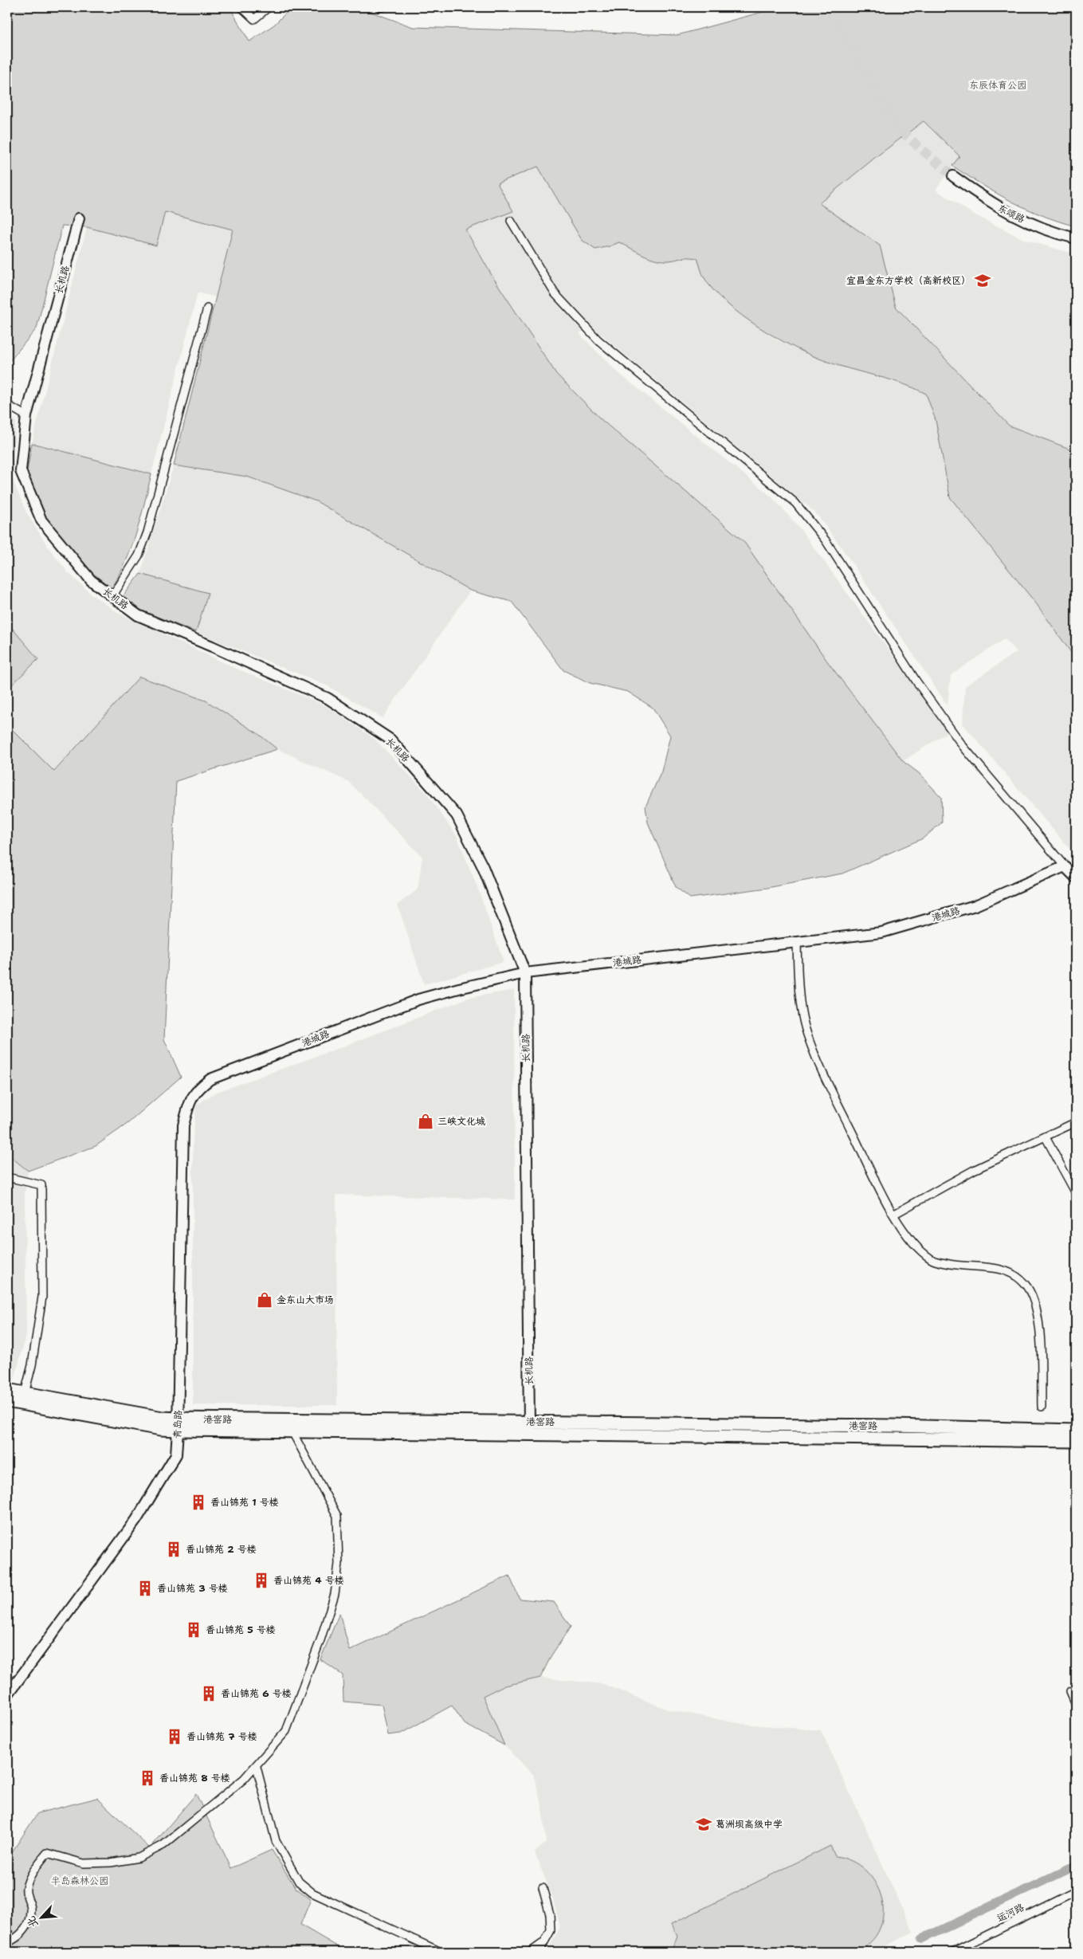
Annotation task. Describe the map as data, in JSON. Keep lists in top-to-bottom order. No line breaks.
{"streets":{"main road":["港窑路"],"street":["东颂路","长机路","港城路","青岛路","运河路"]},"crossings":[["长机路","港城路"],["长机路","港窑路"],["港城路","青岛路"],["港窑路","青岛路"]],"parks":["东辰体育公园","半岛森林公园"],"places":{"school or university":["宜昌金东方学校（高新校区）","葛洲坝高级中学"],"shop":["三峡文化城","金东山大市场"],"building":["香山锦苑 1 号楼","香山锦苑 2 号楼","香山锦苑 4 号楼","香山锦苑 3 号楼","香山锦苑 5 号楼","香山锦苑 6 号楼","香山锦苑 7 号楼","香山锦苑 8 号楼"]},"north":"bottom left"}
